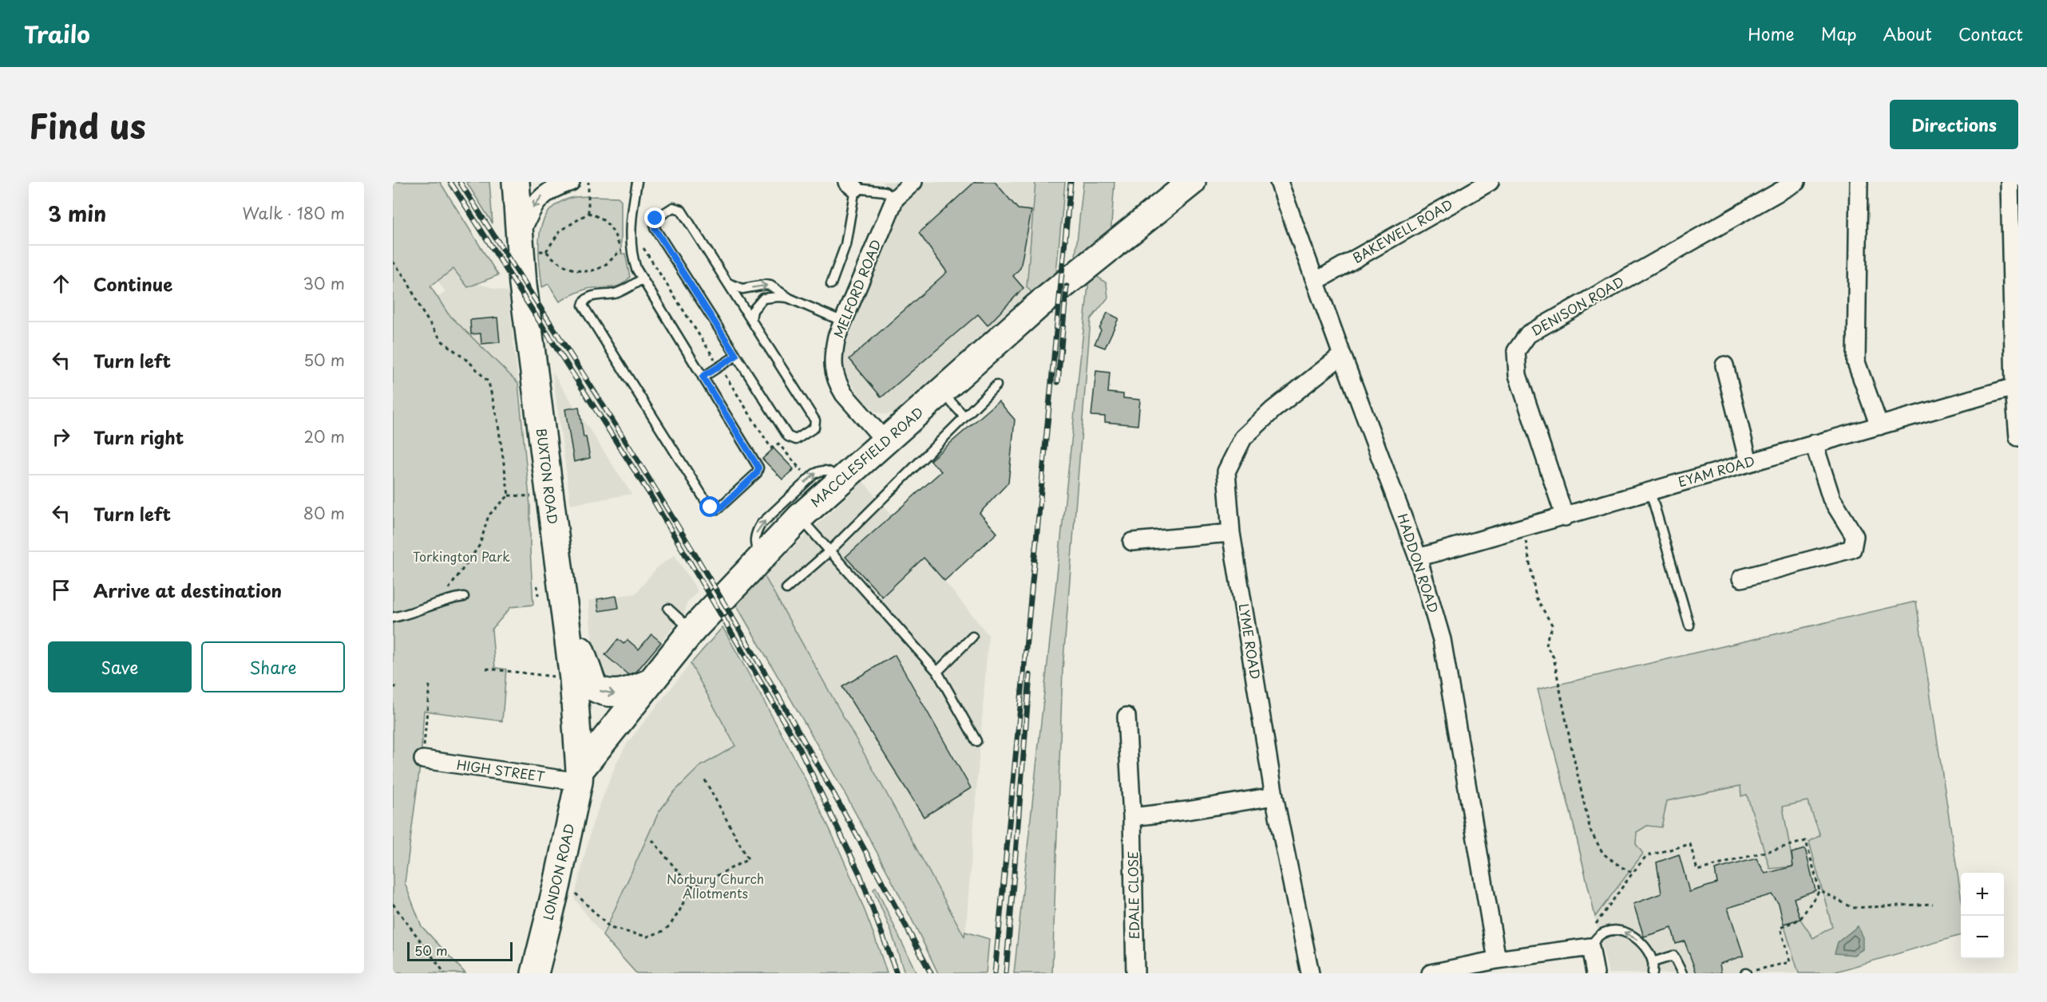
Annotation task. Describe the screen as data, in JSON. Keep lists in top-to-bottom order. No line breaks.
{"streets":{"highway":["MACCLESFIELD ROAD","BUXTON ROAD","LONDON ROAD"],"street":["BAKEWELL ROAD","MELFORD ROAD","DENISON ROAD","EYAM ROAD","HADDON ROAD","LYME ROAD","HIGH STREET","EDALE CLOSE"]},"crossings":[["BAKEWELL ROAD","HADDON ROAD"],["MELFORD ROAD","MACCLESFIELD ROAD"],["DENISON ROAD","EYAM ROAD"],["MACCLESFIELD ROAD","BUXTON ROAD"],["MACCLESFIELD ROAD","HIGH STREET"],["MACCLESFIELD ROAD","LONDON ROAD"],["EYAM ROAD","HADDON ROAD"],["BUXTON ROAD","HIGH STREET"],["BUXTON ROAD","LONDON ROAD"],["HADDON ROAD","LYME ROAD"],["HIGH STREET","LONDON ROAD"]],"parks":["Torkington Park","Norbury Church Allotments"],"scale_bar":"50 m","page":{"header":"Trailo","nav":["Home","Map","About","Contact"],"title":"Find us","buttons":["Directions",["Save","Share"]],"heading":["3 min","Walk · 180 m"],"list":[["Continue","30 m"],["Turn left","50 m"],["Turn right","20 m"],["Turn left","80 m"],"Arrive at destination"],"map_buttons":["+","−"],"scale":"50 m"}}
